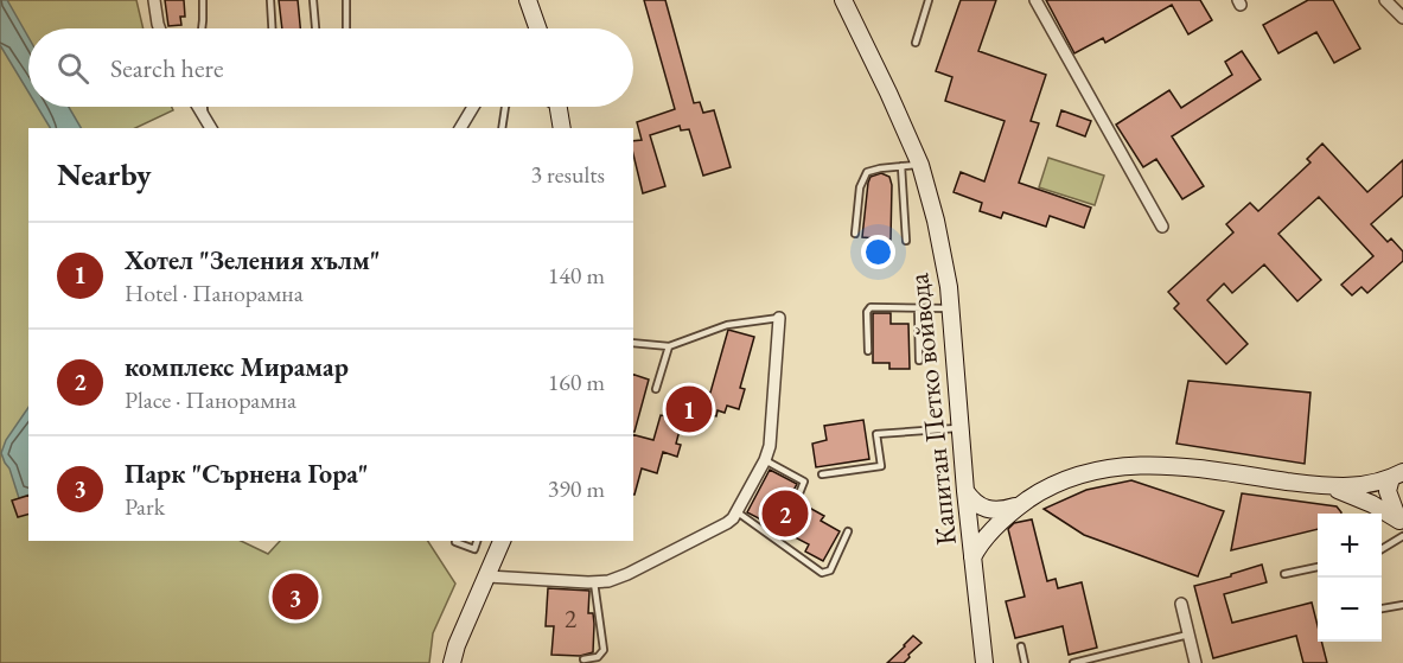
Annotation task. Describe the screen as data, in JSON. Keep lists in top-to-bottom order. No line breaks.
{"streets":{"street":["Капитан Петко войвода"]},"house_numbers":["2"],"page":{"search":"Search here","heading":["Nearby","3 results"],"list":[{"mark":"1","name":"Хотел \"Зеления хълм\"","note":"Hotel · Панорамна","value":"140 m"},{"mark":"2","name":"комплекс Мирамар","note":"Place · Панорамна","value":"160 m"},{"mark":"3","name":"Парк \"Сърнена Гора\"","note":"Park","value":"390 m"}],"pins":["1","2","3"],"map_buttons":["+","−"]}}
